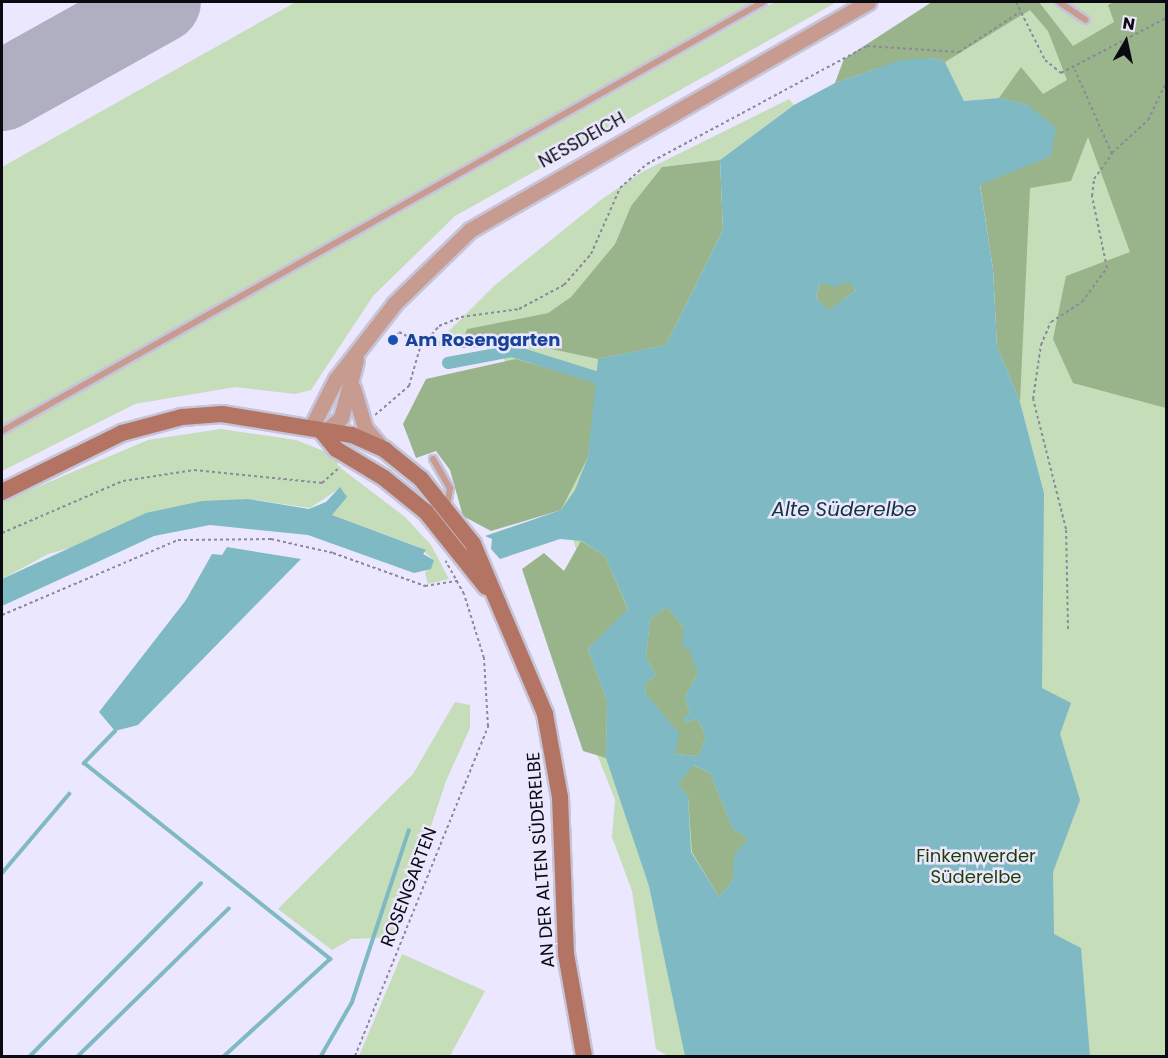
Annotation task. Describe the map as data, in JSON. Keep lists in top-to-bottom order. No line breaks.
{"streets":{"main road":["AN DER ALTEN SÜDERELBE"],"street":["NESSDEICH"],"path":["ROSENGARTEN"]},"crossings":[["NESSDEICH","AN DER ALTEN SÜDERELBE"]],"water":["Alte Süderelbe"],"parks":["Finkenwerder Süderelbe"],"places":["Am Rosengarten"],"north":"top"}
